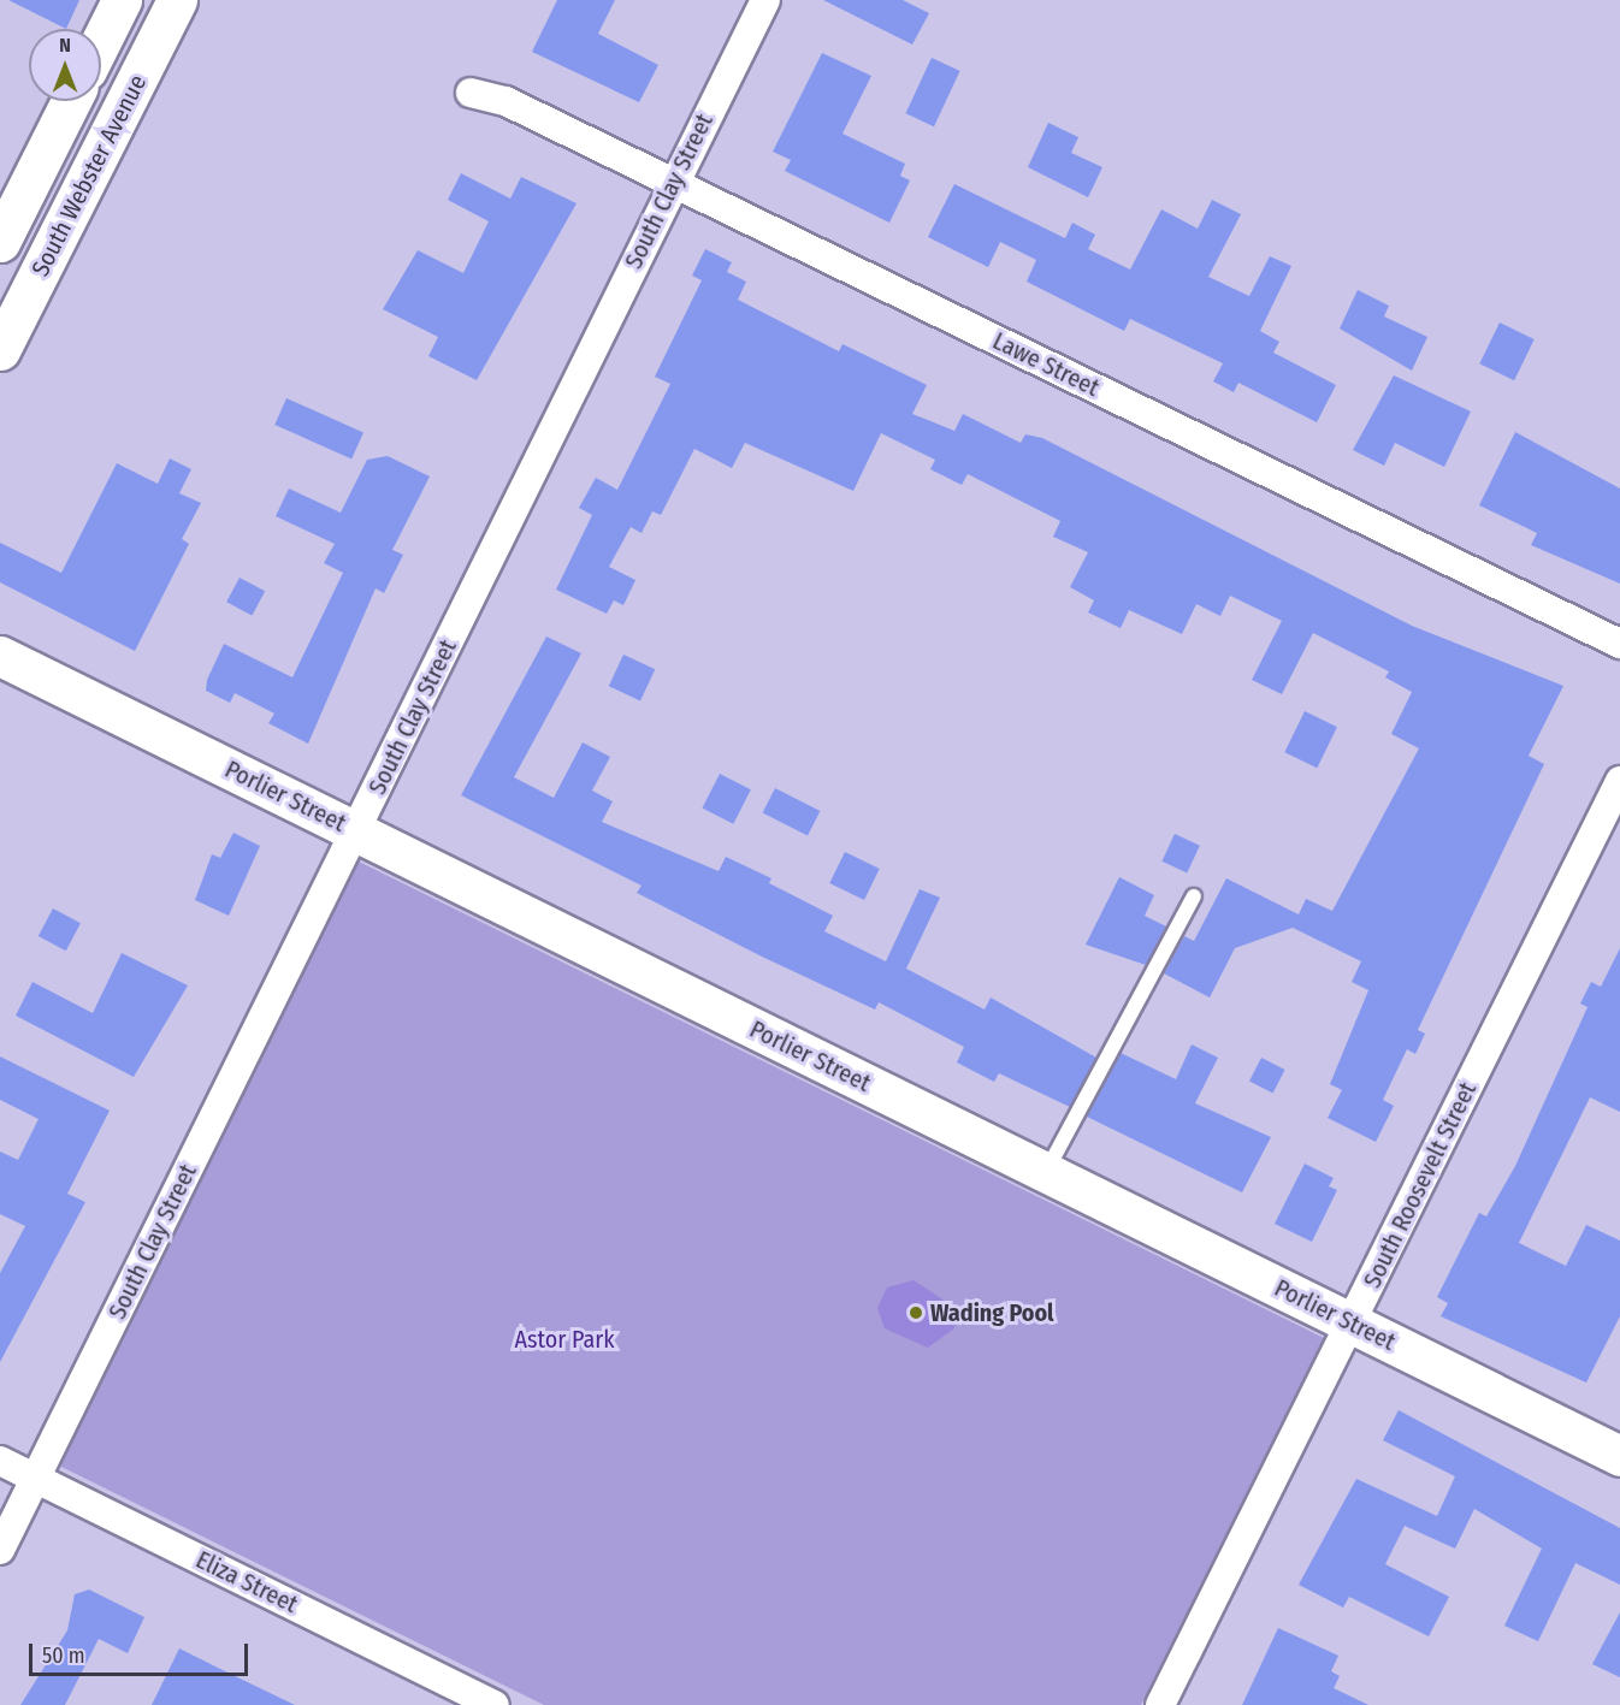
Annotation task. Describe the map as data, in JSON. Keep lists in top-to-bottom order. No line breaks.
{"streets":{"street":["South Webster Avenue","South Clay Street","Lawe Street","Porlier Street","South Roosevelt Street","Eliza Street"]},"crossings":[["South Clay Street","Lawe Street"],["South Clay Street","Porlier Street"],["South Clay Street","Eliza Street"],["Porlier Street","South Roosevelt Street"]],"parks":["Astor Park"],"places":["Wading Pool"],"scale_bar":"50 m","north":"top"}
